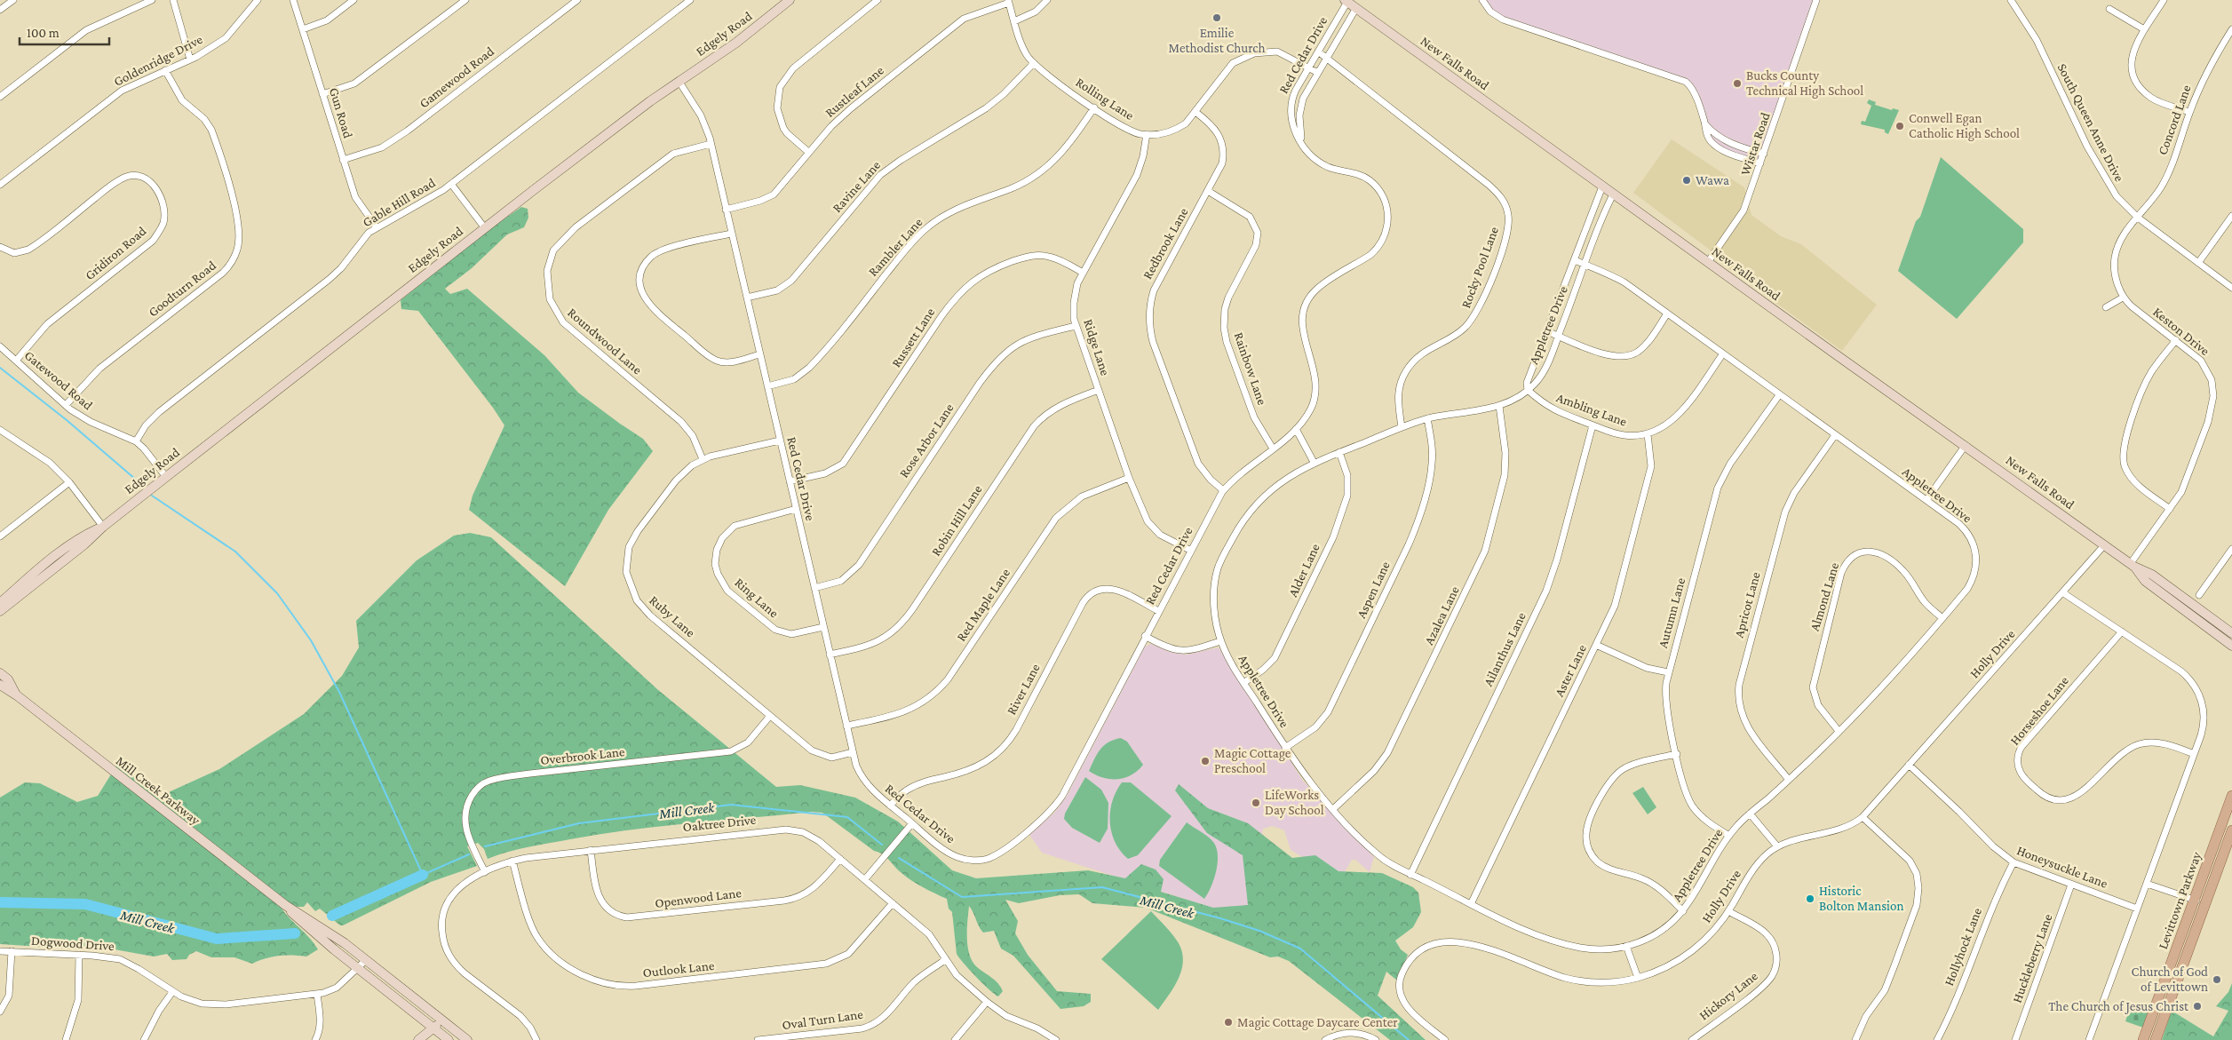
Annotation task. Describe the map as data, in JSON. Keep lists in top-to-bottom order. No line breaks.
{"streets":{"main road":["Edgely Road","New Falls Road","Mill Creek Parkway","Levittown Parkway"],"street":["Red Cedar Drive","Goldenridge Drive","Gamewood Road","Rustleaf Lane","Rolling Lane","Gun Road","Concord Lane","South Queen Anne Drive","Wistar Road","Ravine Lane","Gable Hill Road","Redbrook Lane","Rambler Lane","Gridiron Road","Rocky Pool Lane","Goodturn Road","Appletree Drive","Keston Drive","Russett Lane","Roundwood Lane","Ridge Lane","Rainbow Lane","Gatewood Road","Ambling Lane","Rose Arbor Lane","Robin Hill Lane","Alder Lane","Aspen Lane","Almond Lane","Ring Lane","Red Maple Lane","Apricot Lane","Autumn Lane","Azalea Lane","Ruby Lane","Ailanthus Lane","Holly Drive","Aster Lane","River Lane","Horseshoe Lane","Overbrook Lane","Oaktree Drive","Honeysuckle Lane","Openwood Lane","Dogwood Drive","Hollyhock Lane","Huckleberry Lane","Outlook Lane","Hickory Lane","Oval Turn Lane"]},"crossings":[["Edgely Road","Red Cedar Drive"],["Edgely Road","Gatewood Road"],["Red Cedar Drive","New Falls Road"],["Red Cedar Drive","Rustleaf Lane"],["Red Cedar Drive","Rolling Lane"],["Red Cedar Drive","Ravine Lane"],["Red Cedar Drive","Redbrook Lane"],["Red Cedar Drive","Rambler Lane"],["Red Cedar Drive","Rocky Pool Lane"],["Red Cedar Drive","Russett Lane"],["Red Cedar Drive","Roundwood Lane"],["Red Cedar Drive","Ridge Lane"],["Red Cedar Drive","Rainbow Lane"],["Red Cedar Drive","Rose Arbor Lane"],["Red Cedar Drive","Robin Hill Lane"],["Red Cedar Drive","Ring Lane"],["Red Cedar Drive","Red Maple Lane"],["Red Cedar Drive","Ruby Lane"],["Red Cedar Drive","River Lane"],["Goldenridge Drive","Goodturn Road"],["New Falls Road","Wistar Road"],["New Falls Road","Appletree Drive"],["New Falls Road","Keston Drive"],["New Falls Road","Holly Drive"],["Gamewood Road","Gun Road"],["Rustleaf Lane","Rolling Lane"],["Rolling Lane","Ravine Lane"],["Rolling Lane","Redbrook Lane"],["Rolling Lane","Rambler Lane"],["Rolling Lane","Ridge Lane"],["Gun Road","Gable Hill Road"],["Concord Lane","South Queen Anne Drive"],["Gable Hill Road","Gatewood Road"],["Redbrook Lane","Rainbow Lane"],["Gridiron Road","Gatewood Road"],["Rocky Pool Lane","Appletree Drive"],["Goodturn Road","Gatewood Road"],["Appletree Drive","Ambling Lane"],["Appletree Drive","Alder Lane"],["Appletree Drive","Aspen Lane"],["Appletree Drive","Almond Lane"],["Appletree Drive","Apricot Lane"],["Appletree Drive","Autumn Lane"],["Appletree Drive","Azalea Lane"],["Appletree Drive","Ailanthus Lane"],["Appletree Drive","Aster Lane"],["Russett Lane","Ridge Lane"],["Roundwood Lane","Ruby Lane"],["Ridge Lane","Rose Arbor Lane"],["Ridge Lane","Robin Hill Lane"],["Ridge Lane","Red Maple Lane"],["Ambling Lane","Ailanthus Lane"],["Ambling Lane","Aster Lane"],["Ruby Lane","Overbrook Lane"],["Holly Drive","Honeysuckle Lane"],["Holly Drive","Hickory Lane"],["Overbrook Lane","Oaktree Drive"],["Mill Creek Parkway","Dogwood Drive"],["Oaktree Drive","Openwood Lane"],["Oaktree Drive","Outlook Lane"],["Oaktree Drive","Oval Turn Lane"],["Honeysuckle Lane","Hollyhock Lane"],["Honeysuckle Lane","Huckleberry Lane"]],"water":["Mill Creek"],"places":["Emilie Methodist Church","Bucks County Technical High School","Conwell Egan Catholic High School","Wawa","Magic Cottage Preschool","LifeWorks Day School","Historic Bolton Mansion","Church of God of Levittown","The Church of Jesus Christ","Magic Cottage Daycare Center"],"scale_bar":"100 m"}
